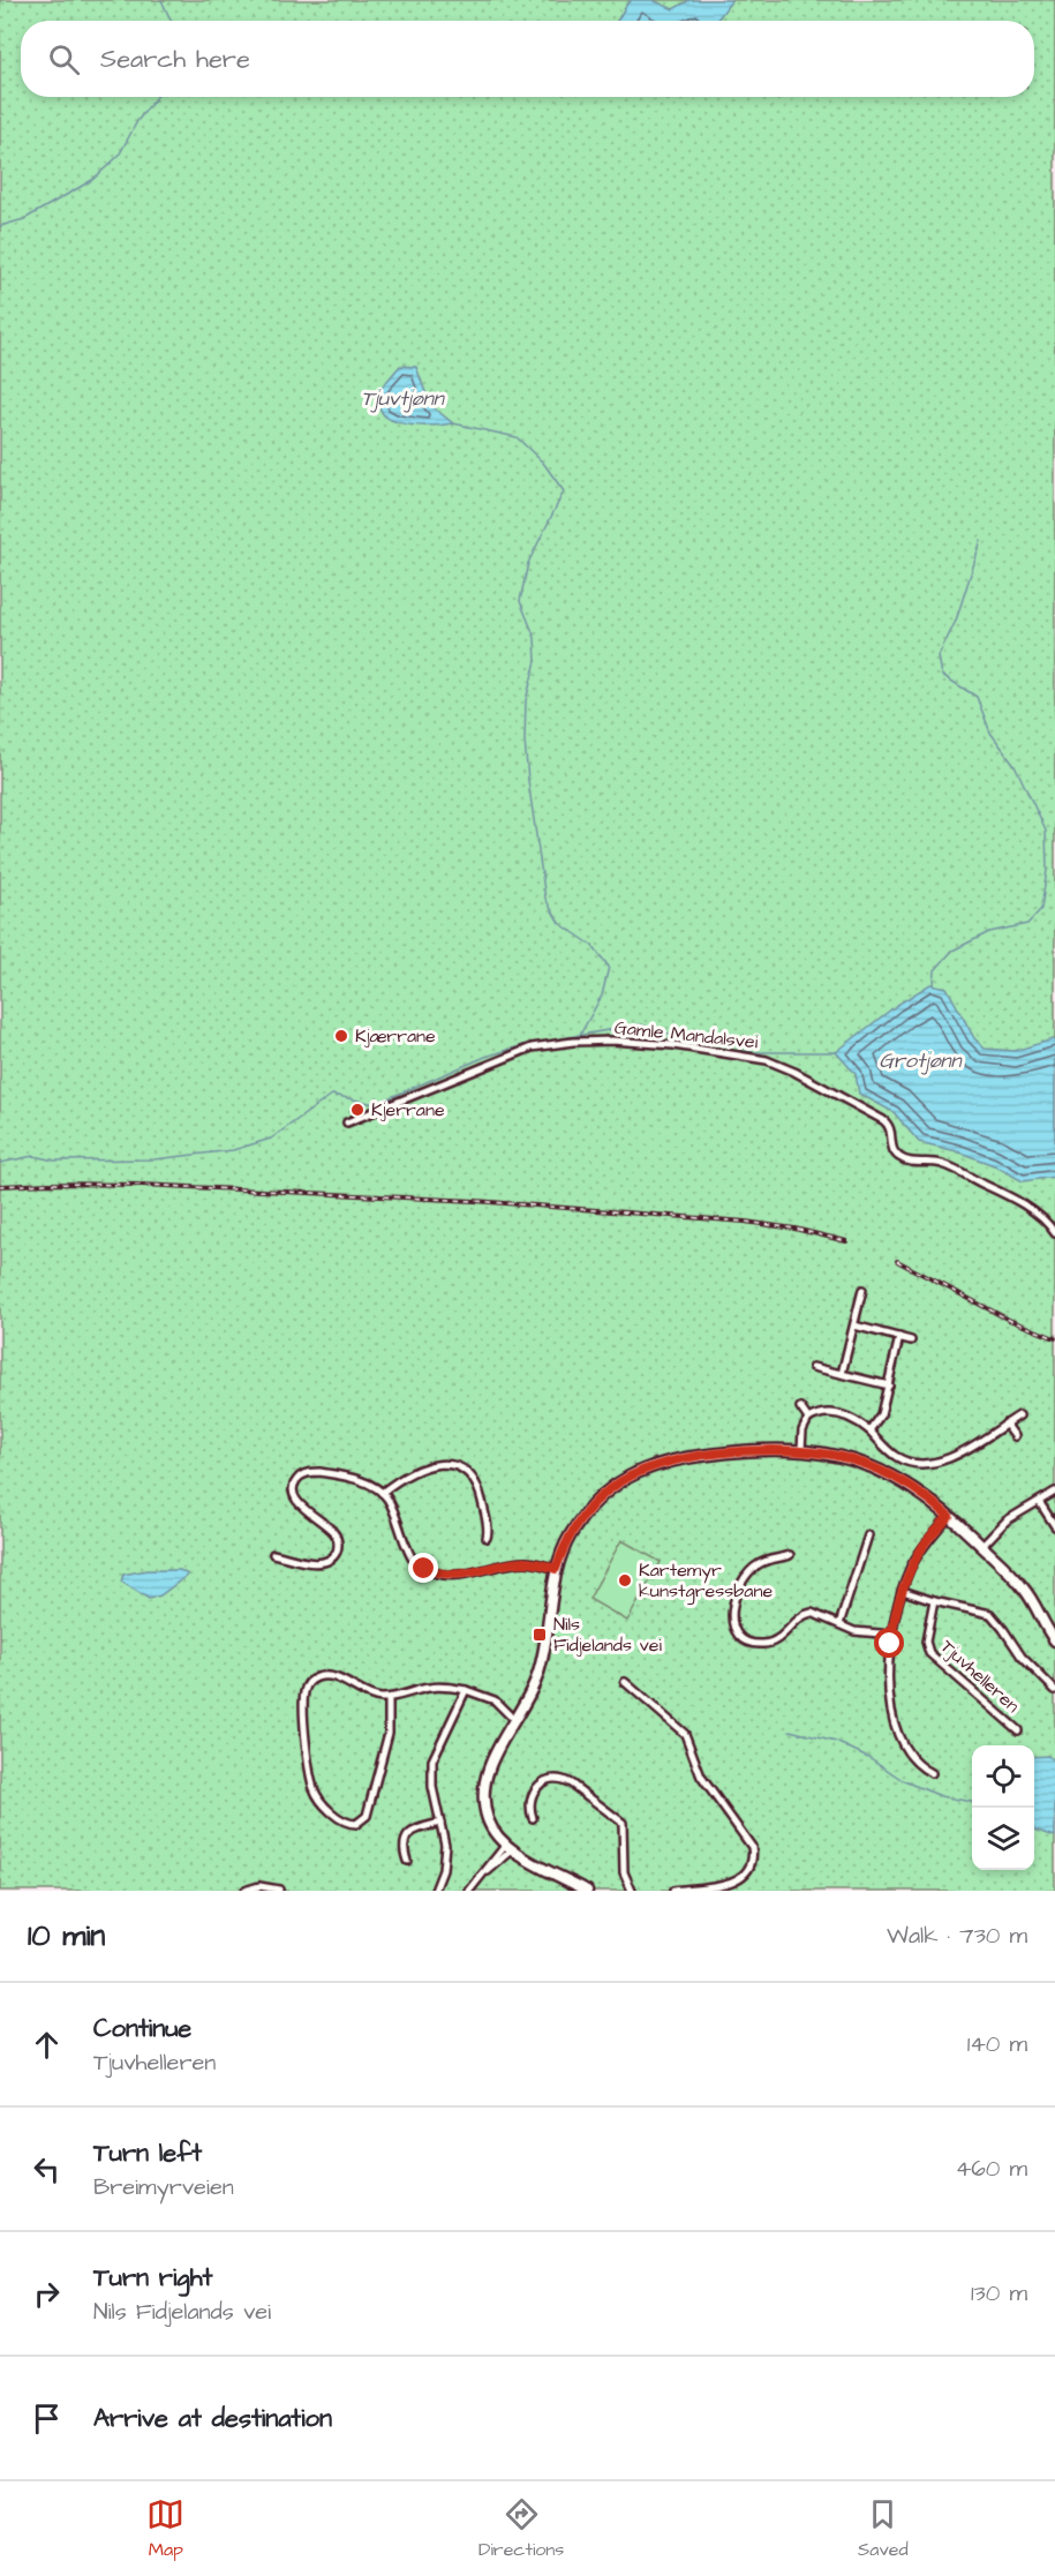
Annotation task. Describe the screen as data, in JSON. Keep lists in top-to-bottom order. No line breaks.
{"streets":{"street":["Gamle Mandalsvei","Tjuvhelleren"]},"water":["Tjuvtjønn","Grotjønn"],"places":{"other":["Kjærrane","Kjerrane","Kartemyr kunstgressbane"],"transit":["Nils Fidjelands vei"]},"page":{"search":"Search here","heading":["10 min","Walk · 730 m"],"list":[["Continue","Tjuvhelleren","140 m"],["Turn left","Breimyrveien","460 m"],["Turn right","Nils Fidjelands vei","130 m"],"Arrive at destination"],"nav":["Map","Directions","Saved"]}}
